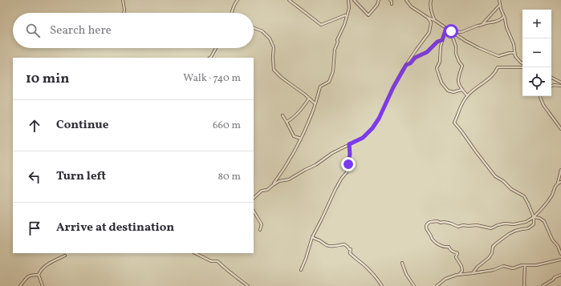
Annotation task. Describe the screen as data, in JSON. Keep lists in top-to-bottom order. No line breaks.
{"page":{"map_buttons":["+","−"],"search":"Search here","heading":["10 min","Walk · 740 m"],"list":[["Continue","660 m"],["Turn left","80 m"],"Arrive at destination"]}}
